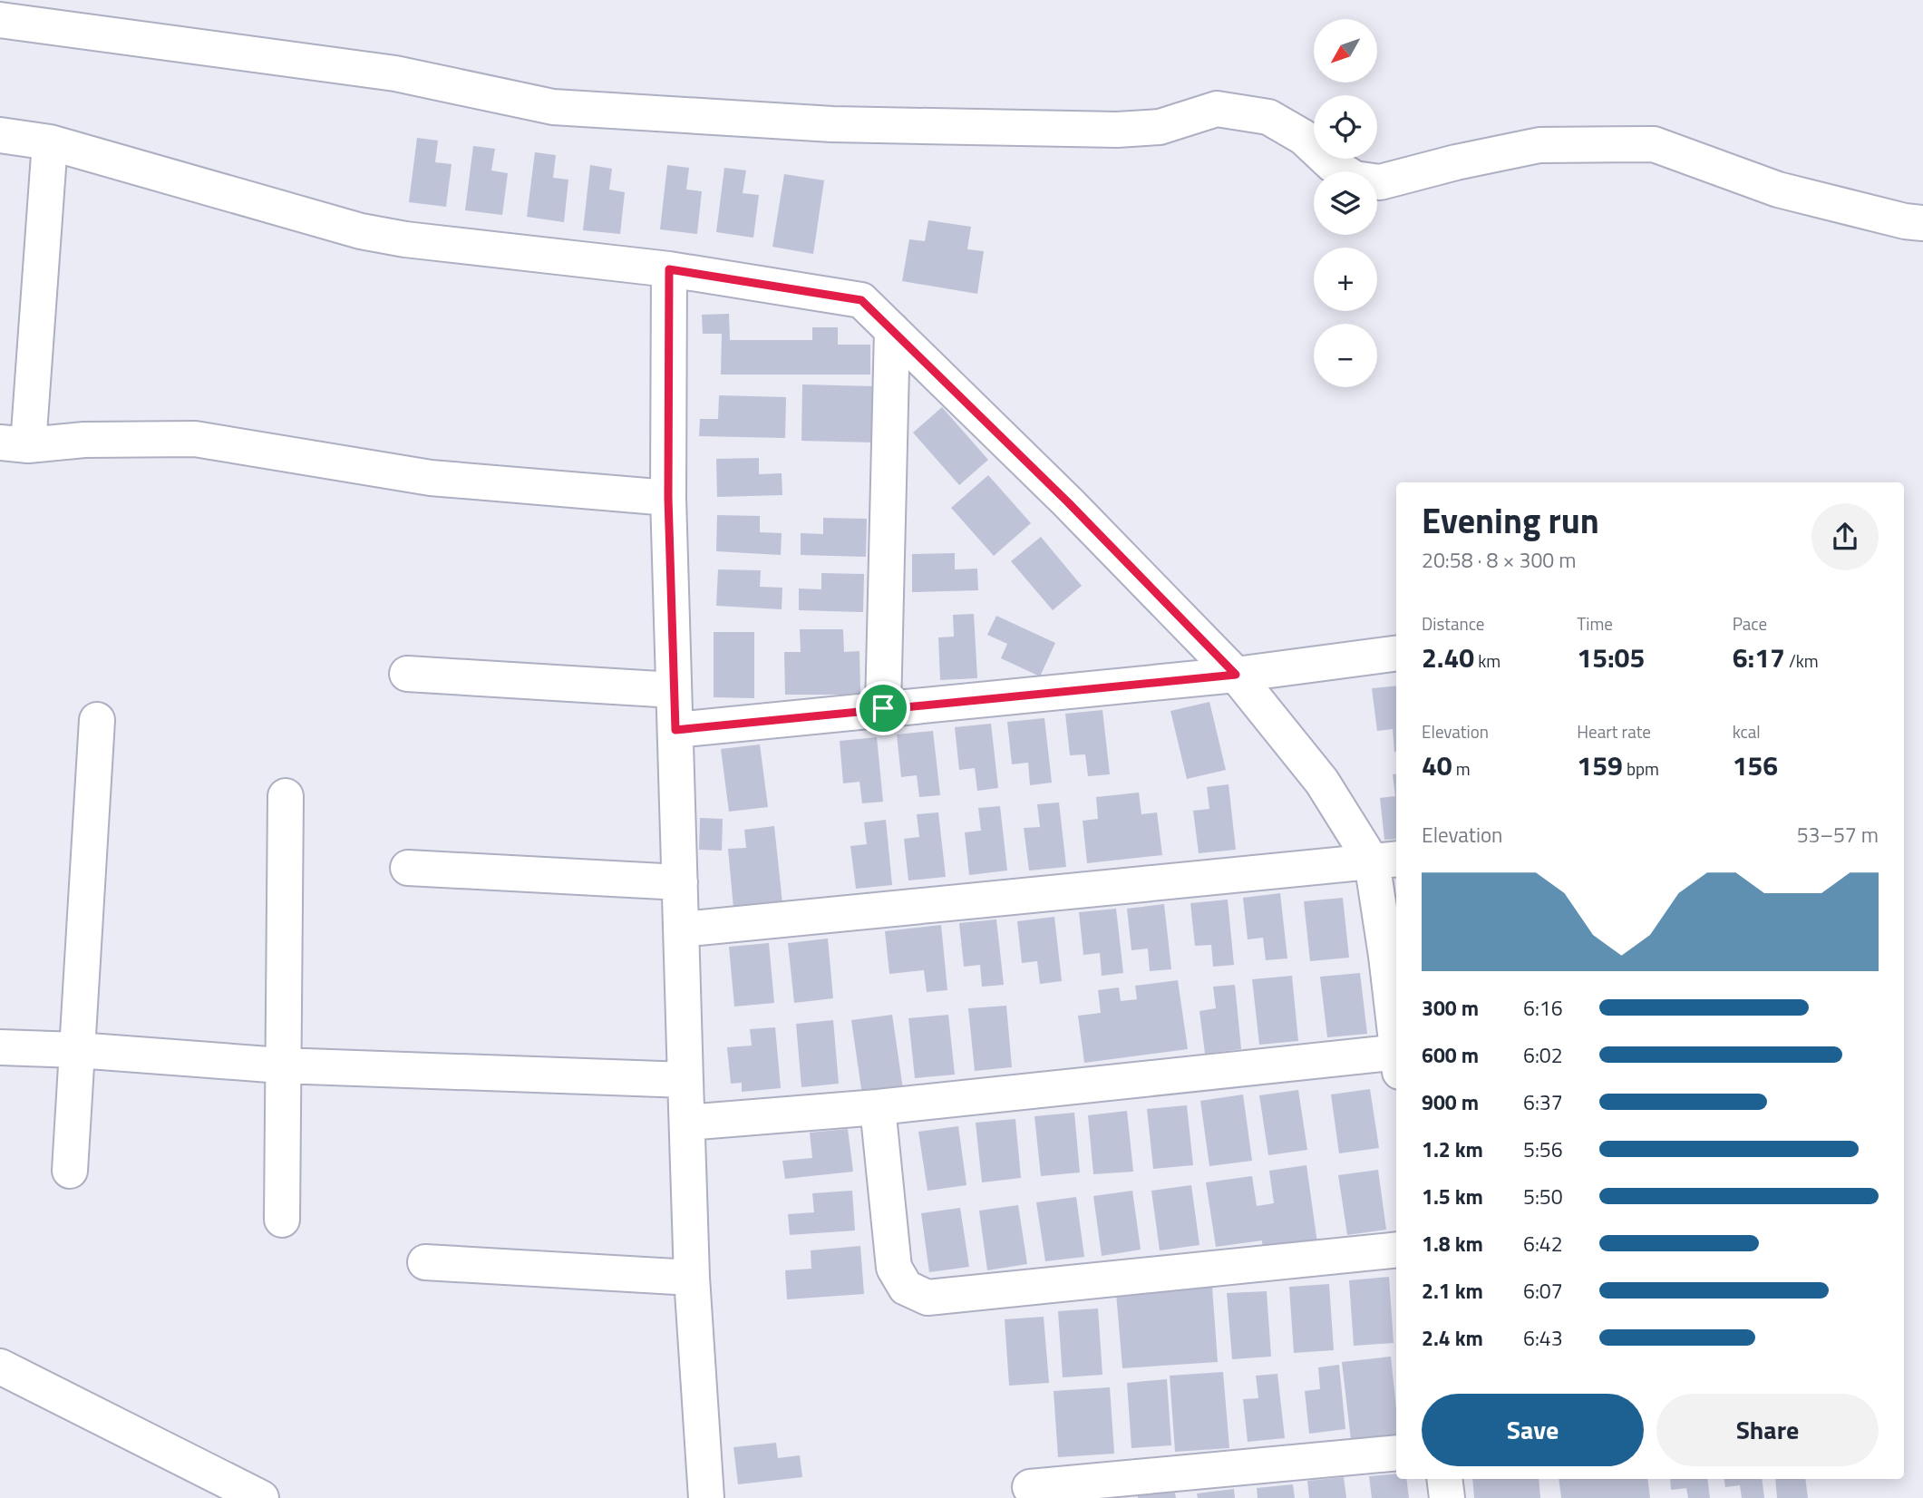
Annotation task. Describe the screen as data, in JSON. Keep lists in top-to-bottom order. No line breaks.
{"north":"bottom left","page":{"map_buttons":["+","−"],"heading":["Evening run","20:58 · 8 × 300 m"],"stats":[["Distance","2.40 km"],["Time","15:05"],["Pace","6:17 /km"],["Elevation","40 m"],["Heart rate","159 bpm"],["kcal","156"]],"chart":["Elevation","53–57 m"],"list":[{"name":"300 m","note":"6:16"},{"name":"600 m","note":"6:02"},{"name":"900 m","note":"6:37"},{"name":"1.2 km","note":"5:56"},{"name":"1.5 km","note":"5:50"},{"name":"1.8 km","note":"6:42"},{"name":"2.1 km","note":"6:07"},{"name":"2.4 km","note":"6:43"}],"buttons":["Save","Share"]}}
